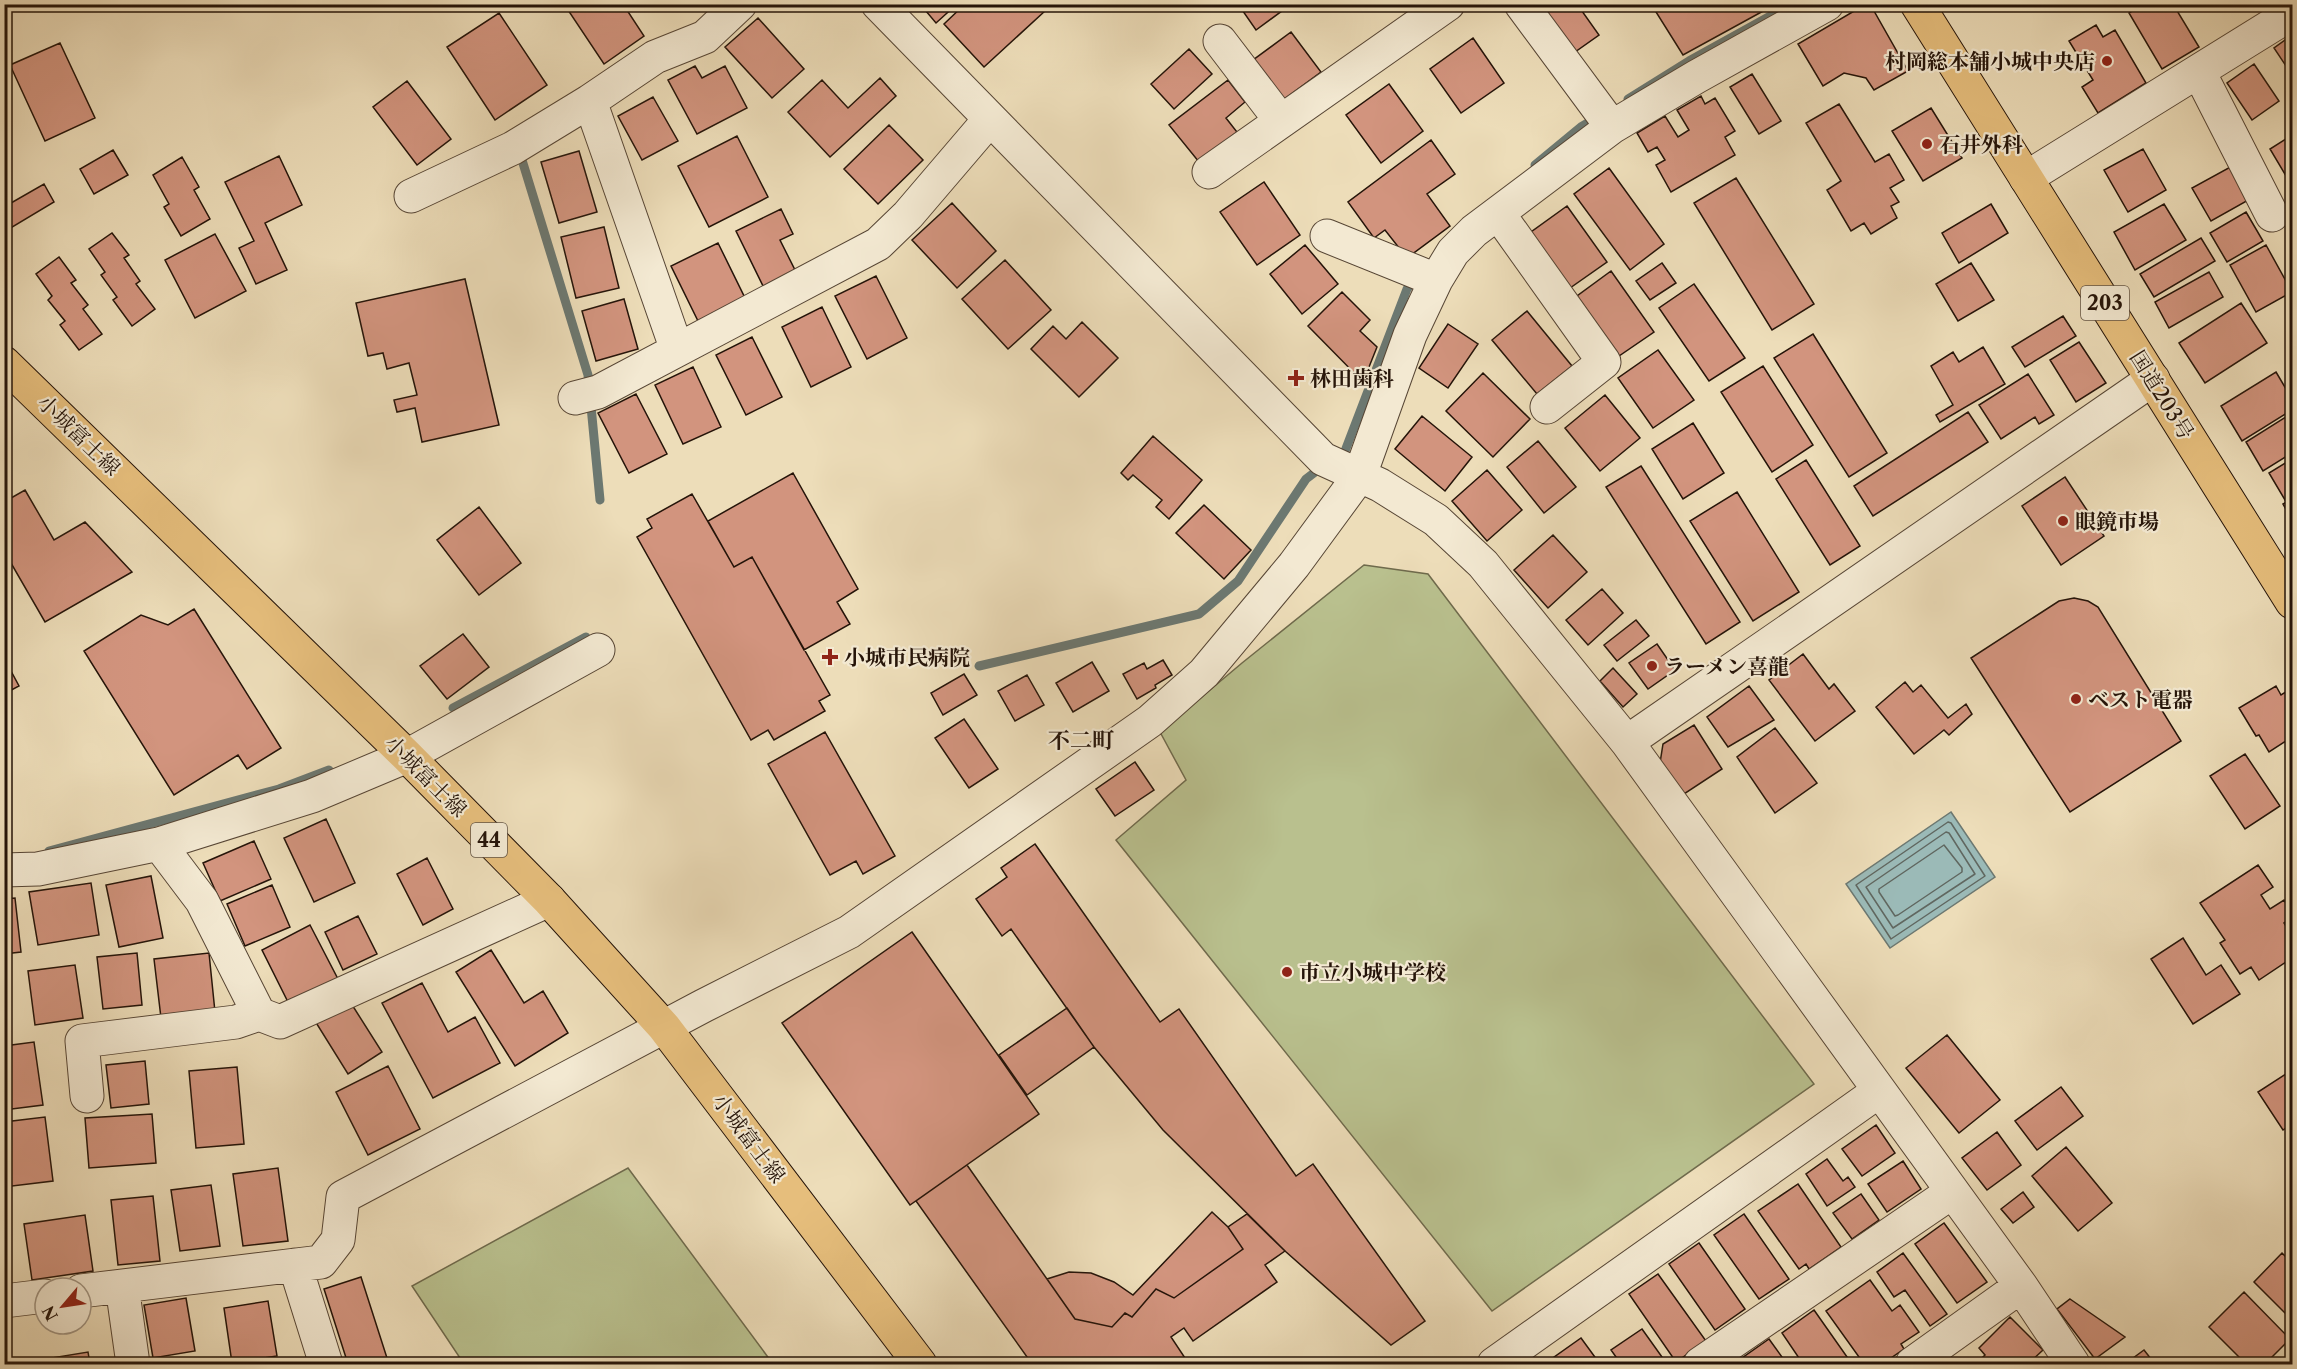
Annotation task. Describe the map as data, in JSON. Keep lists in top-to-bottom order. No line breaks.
{"streets":{"main road":["203","国道203号","小城富士線","44"]},"districts":["不二町"],"places":{"other":["村岡総本舗小城中央店","石井外科","眼鏡市場","ラーメン喜龍","ベスト電器","市立小城中学校"],"health":["林田歯科","小城市民病院"]},"north":"bottom left"}
